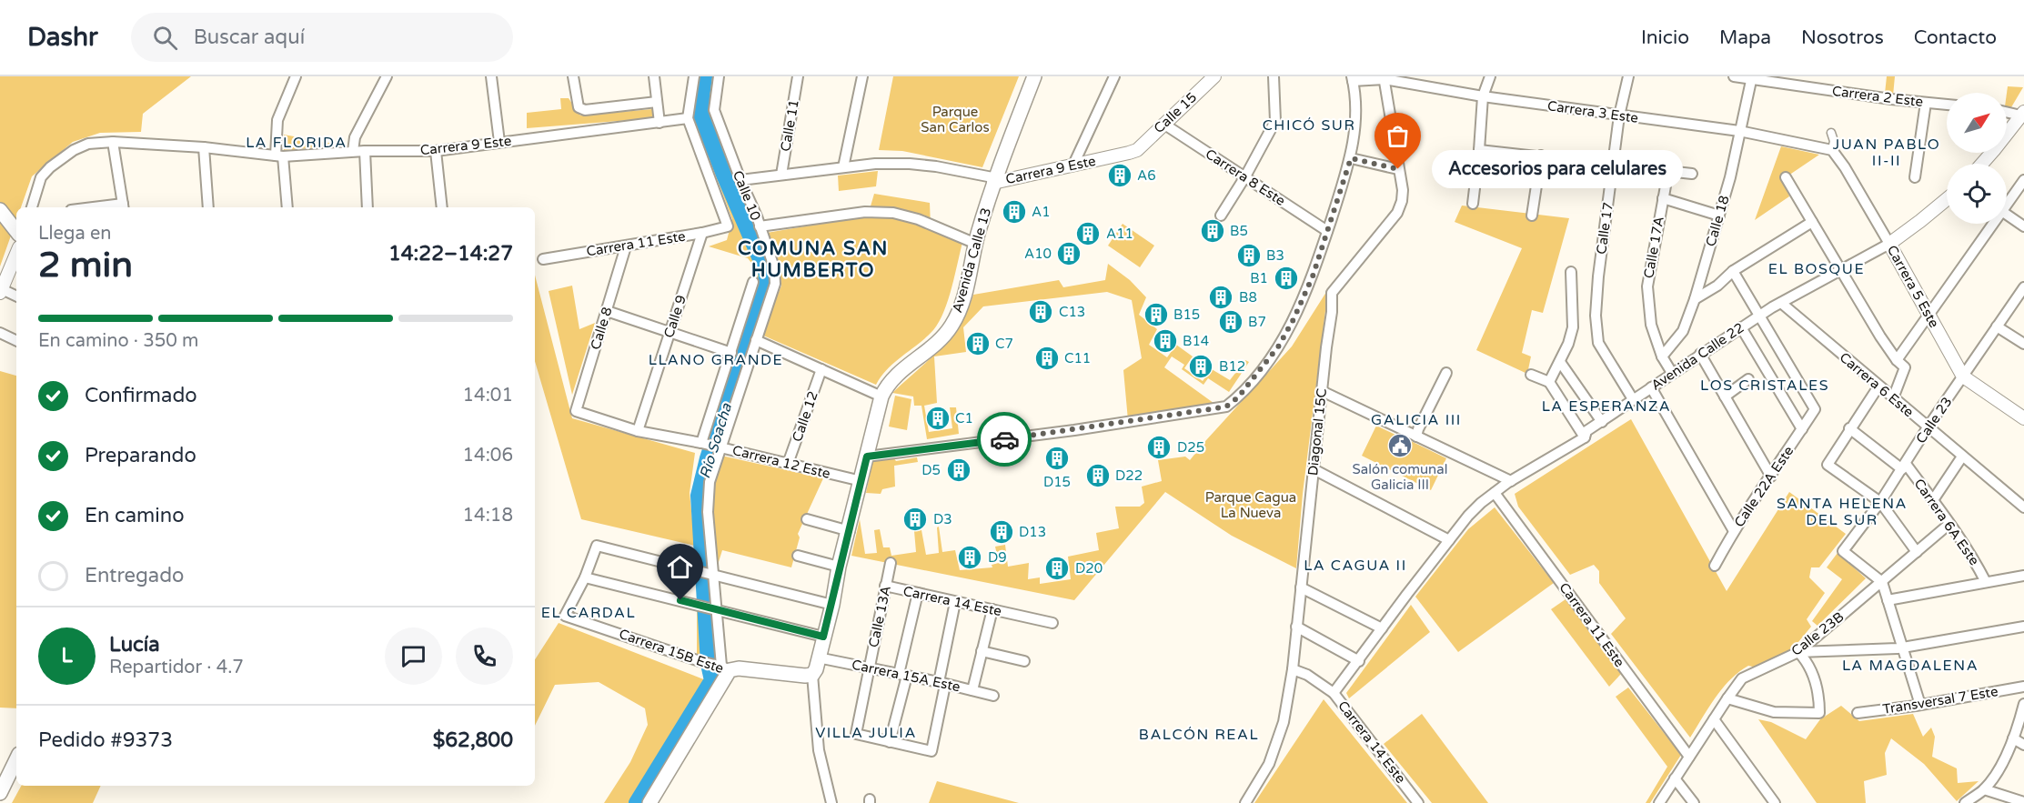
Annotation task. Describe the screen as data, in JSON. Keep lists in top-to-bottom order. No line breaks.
{"streets":{"main road":["Avenida Calle 13","Carrera 15B Este"],"street":["Carrera 2 Este","Carrera 3 Este","Calle 15","Calle 11","Carrera 9 Este","Carrera 8 Este","Calle 10","Calle 18","Calle 17","Carrera 11 Este","Calle 17A","Carrera 5 Este","Calle 9","Calle 8","Avenida Calle 22","Carrera 6 Este","Calle 12","Calle 23","Diagonal 15C","Carrera 12 Este","Calle 22A Este","Carrera 6A Este","Carrera 14 Este","Calle 13A","Calle 23B","Carrera 15A Este","Transversal 7 Este"]},"crossings":[["Carrera 2 Este","Calle 18"],["Carrera 3 Este","Calle 18"],["Carrera 3 Este","Calle 17"],["Carrera 3 Este","Carrera 5 Este"],["Carrera 3 Este","Diagonal 15C"],["Calle 15","Carrera 9 Este"],["Calle 15","Carrera 8 Este"],["Calle 11","Carrera 9 Este"],["Carrera 9 Este","Calle 10"],["Carrera 9 Este","Avenida Calle 13"],["Calle 10","Carrera 11 Este"],["Calle 10","Carrera 12 Este"],["Calle 10","Carrera 15B Este"],["Calle 18","Calle 17A"],["Calle 17","Avenida Calle 22"],["Carrera 11 Este","Calle 9"],["Carrera 11 Este","Calle 8"],["Carrera 11 Este","Avenida Calle 22"],["Carrera 11 Este","Calle 23B"],["Calle 17A","Avenida Calle 22"],["Avenida Calle 13","Carrera 12 Este"],["Avenida Calle 13","Carrera 15B Este"],["Avenida Calle 13","Carrera 15A Este"],["Carrera 5 Este","Avenida Calle 22"],["Carrera 5 Este","Calle 23"],["Calle 9","Carrera 12 Este"],["Calle 8","Carrera 12 Este"],["Avenida Calle 22","Carrera 6 Este"],["Avenida Calle 22","Calle 22A Este"],["Avenida Calle 22","Carrera 14 Este"],["Carrera 6 Este","Calle 23"],["Calle 12","Carrera 12 Este"],["Calle 23","Carrera 6A Este"],["Calle 23","Calle 23B"],["Diagonal 15C","Carrera 14 Este"],["Carrera 6A Este","Calle 23B"],["Carrera 14 Este","Calle 13A"],["Calle 13A","Carrera 15A Este"]],"districts":["CHICÓ SUR","LA FLORIDA","JUAN PABLO II-II","COMUNA SAN HUMBERTO","EL BOSQUE","LLANO GRANDE","LOS CRISTALES","LA ESPERANZA","GALICIA III","SANTA HELENA DEL SUR","LA CAGUA II","EL CARDAL","LA MAGDALENA","VILLA JULIA","BALCÓN REAL"],"water":["Río Soacha"],"parks":["Parque San Carlos","Parque Cagua La Nueva"],"places":{"other":["Accesorios para celulares"],"building":["A6","A1","B5","A11","A10","B3","B1","B8","C13","B15","B7","B14","C7","C11","B12","C1","D25","D15","D5","D22","D3","D13","D9","D20"],"public building":["Salón comunal Galicia III"]},"north":"top right","page":{"header":"Dashr","search":"Buscar aquí","nav":["Inicio","Mapa","Nosotros","Contacto"],"bubble":"Accesorios para celulares","heading":["2 min","Llega en","14:22–14:27"],"panel":["Lucía","Repartidor · 4.7","Pedido #9373","$62,800"],"bar":"En camino · 350 m","list":[["Confirmado","14:01"],["Preparando","14:06"],["En camino","14:18"],"Entregado"],"round":"L"}}
